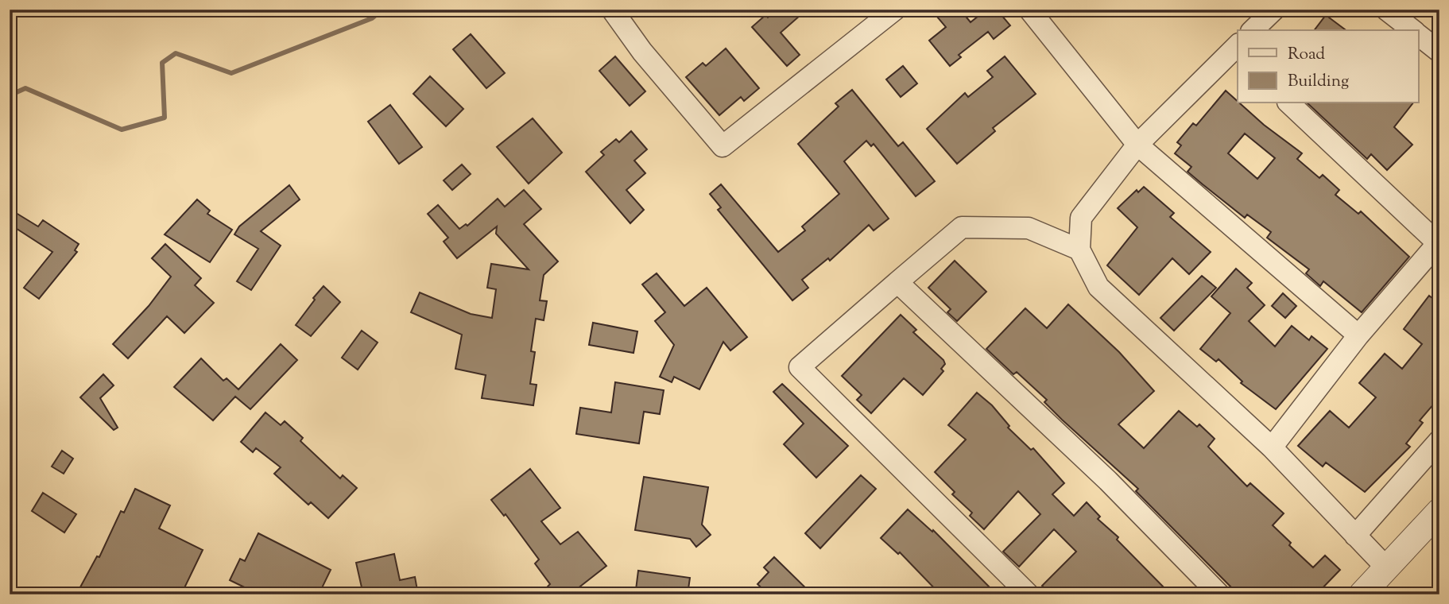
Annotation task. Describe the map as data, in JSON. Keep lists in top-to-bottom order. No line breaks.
{"legend":["Road","Building"]}
